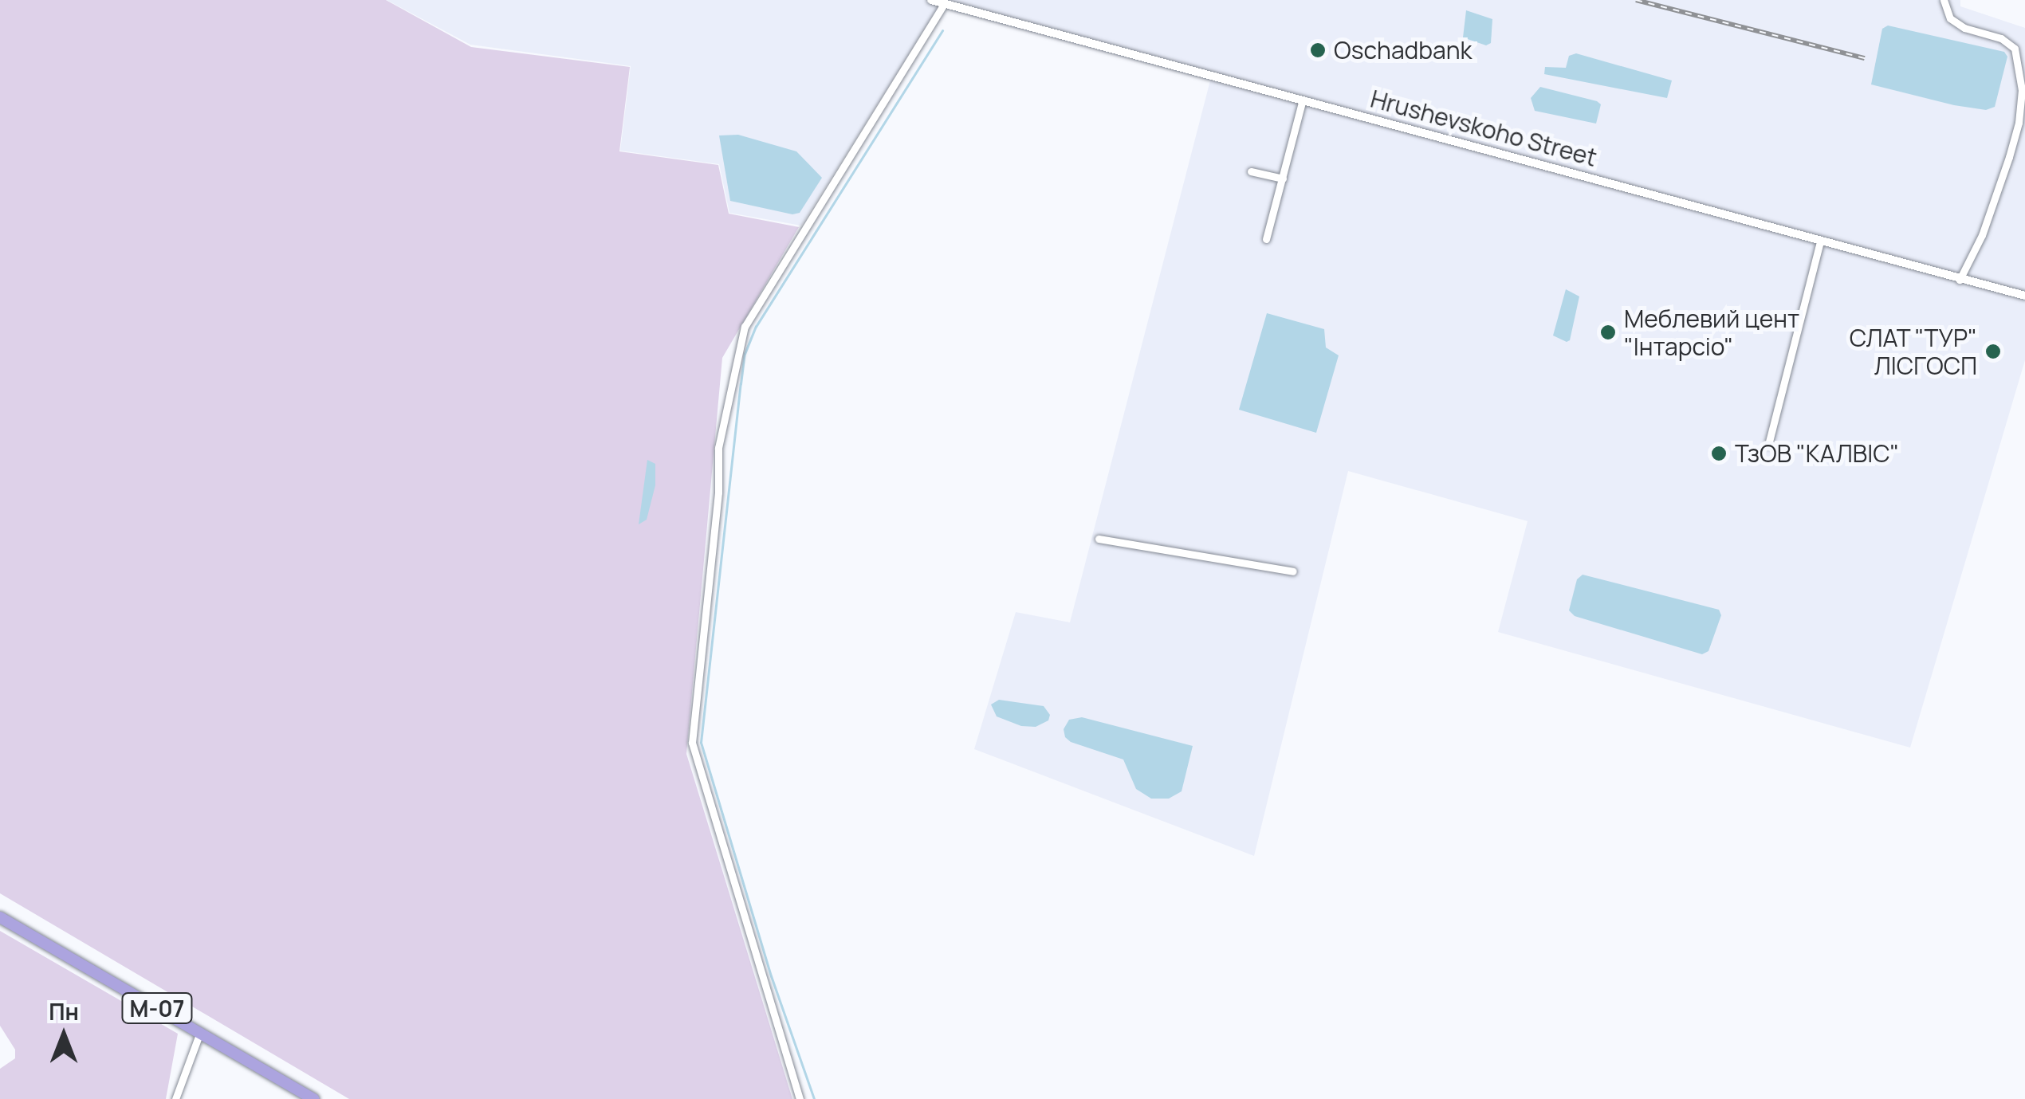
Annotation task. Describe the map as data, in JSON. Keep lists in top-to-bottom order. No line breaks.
{"streets":{"highway":["М-07"],"street":["Hrushevskoho Street"]},"places":["Oschadbank","Меблевий цент \"Інтарсіо\"","СЛАТ \"ТУР\" ЛІСГОСП","ТзОВ \"КАЛВІС\""],"north":"top"}
